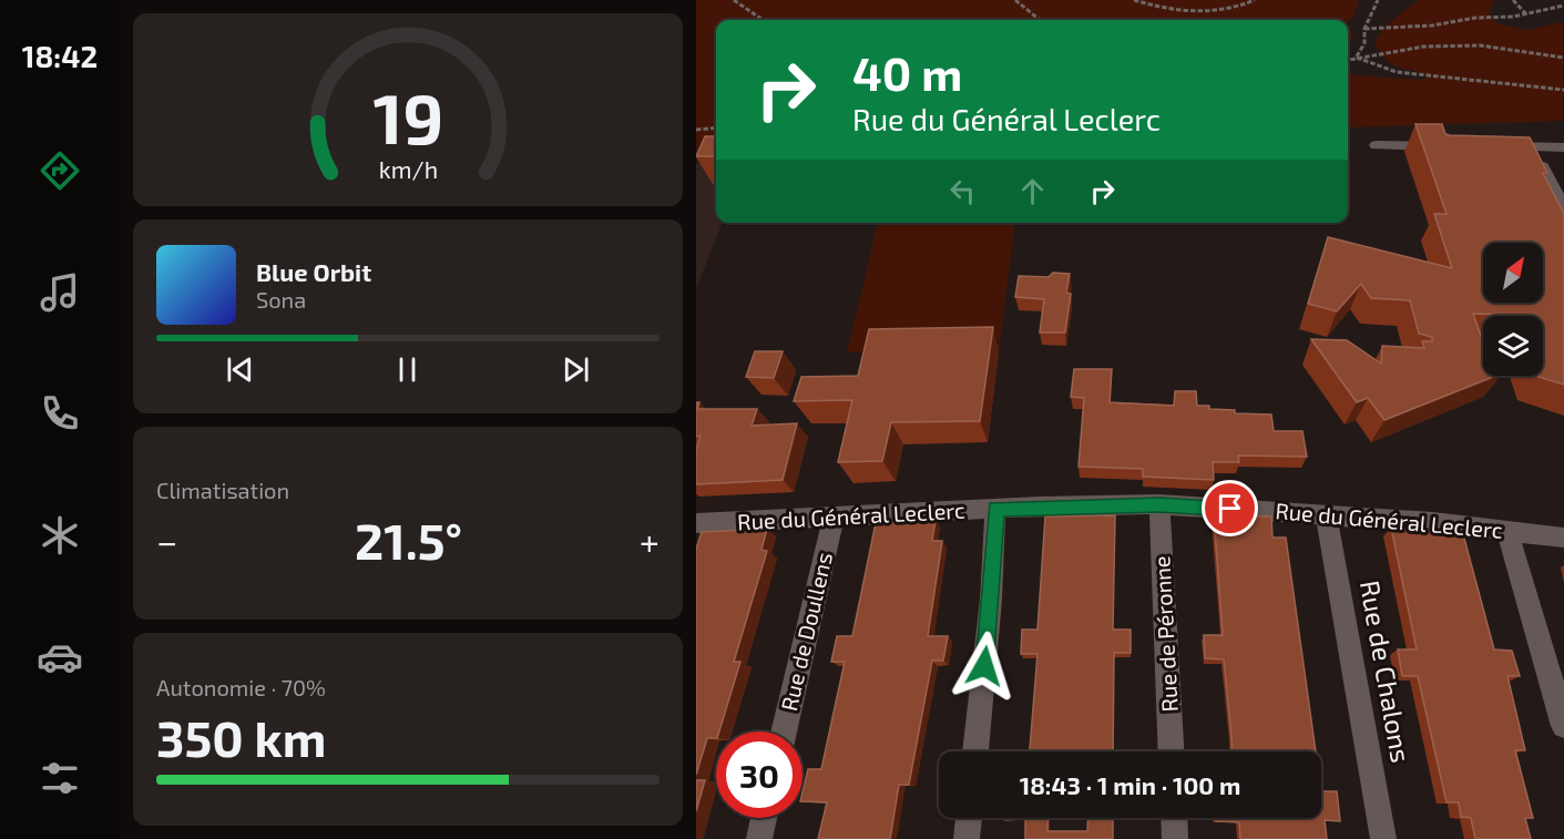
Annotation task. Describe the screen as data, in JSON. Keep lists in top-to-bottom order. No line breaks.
{"streets":{"street":["Rue du Général Leclerc","Rue de Doullens","Rue de Péronne","Rue de Chalons"]},"crossings":[["Rue du Général Leclerc","Rue de Doullens"],["Rue du Général Leclerc","Rue de Péronne"],["Rue du Général Leclerc","Rue de Chalons"]],"north":"top right","page":{"tabs":"18:42","turn":["40 m","Rue du Général Leclerc"],"song":["Blue Orbit","Sona"],"tile":["Climatisation",["Autonomie · 70%","350 km"]],"heat":["−","21.5°","+"],"limit":"30","trip":"18:43 · 1 min · 100 m","gauge":["19","km/h"]}}
